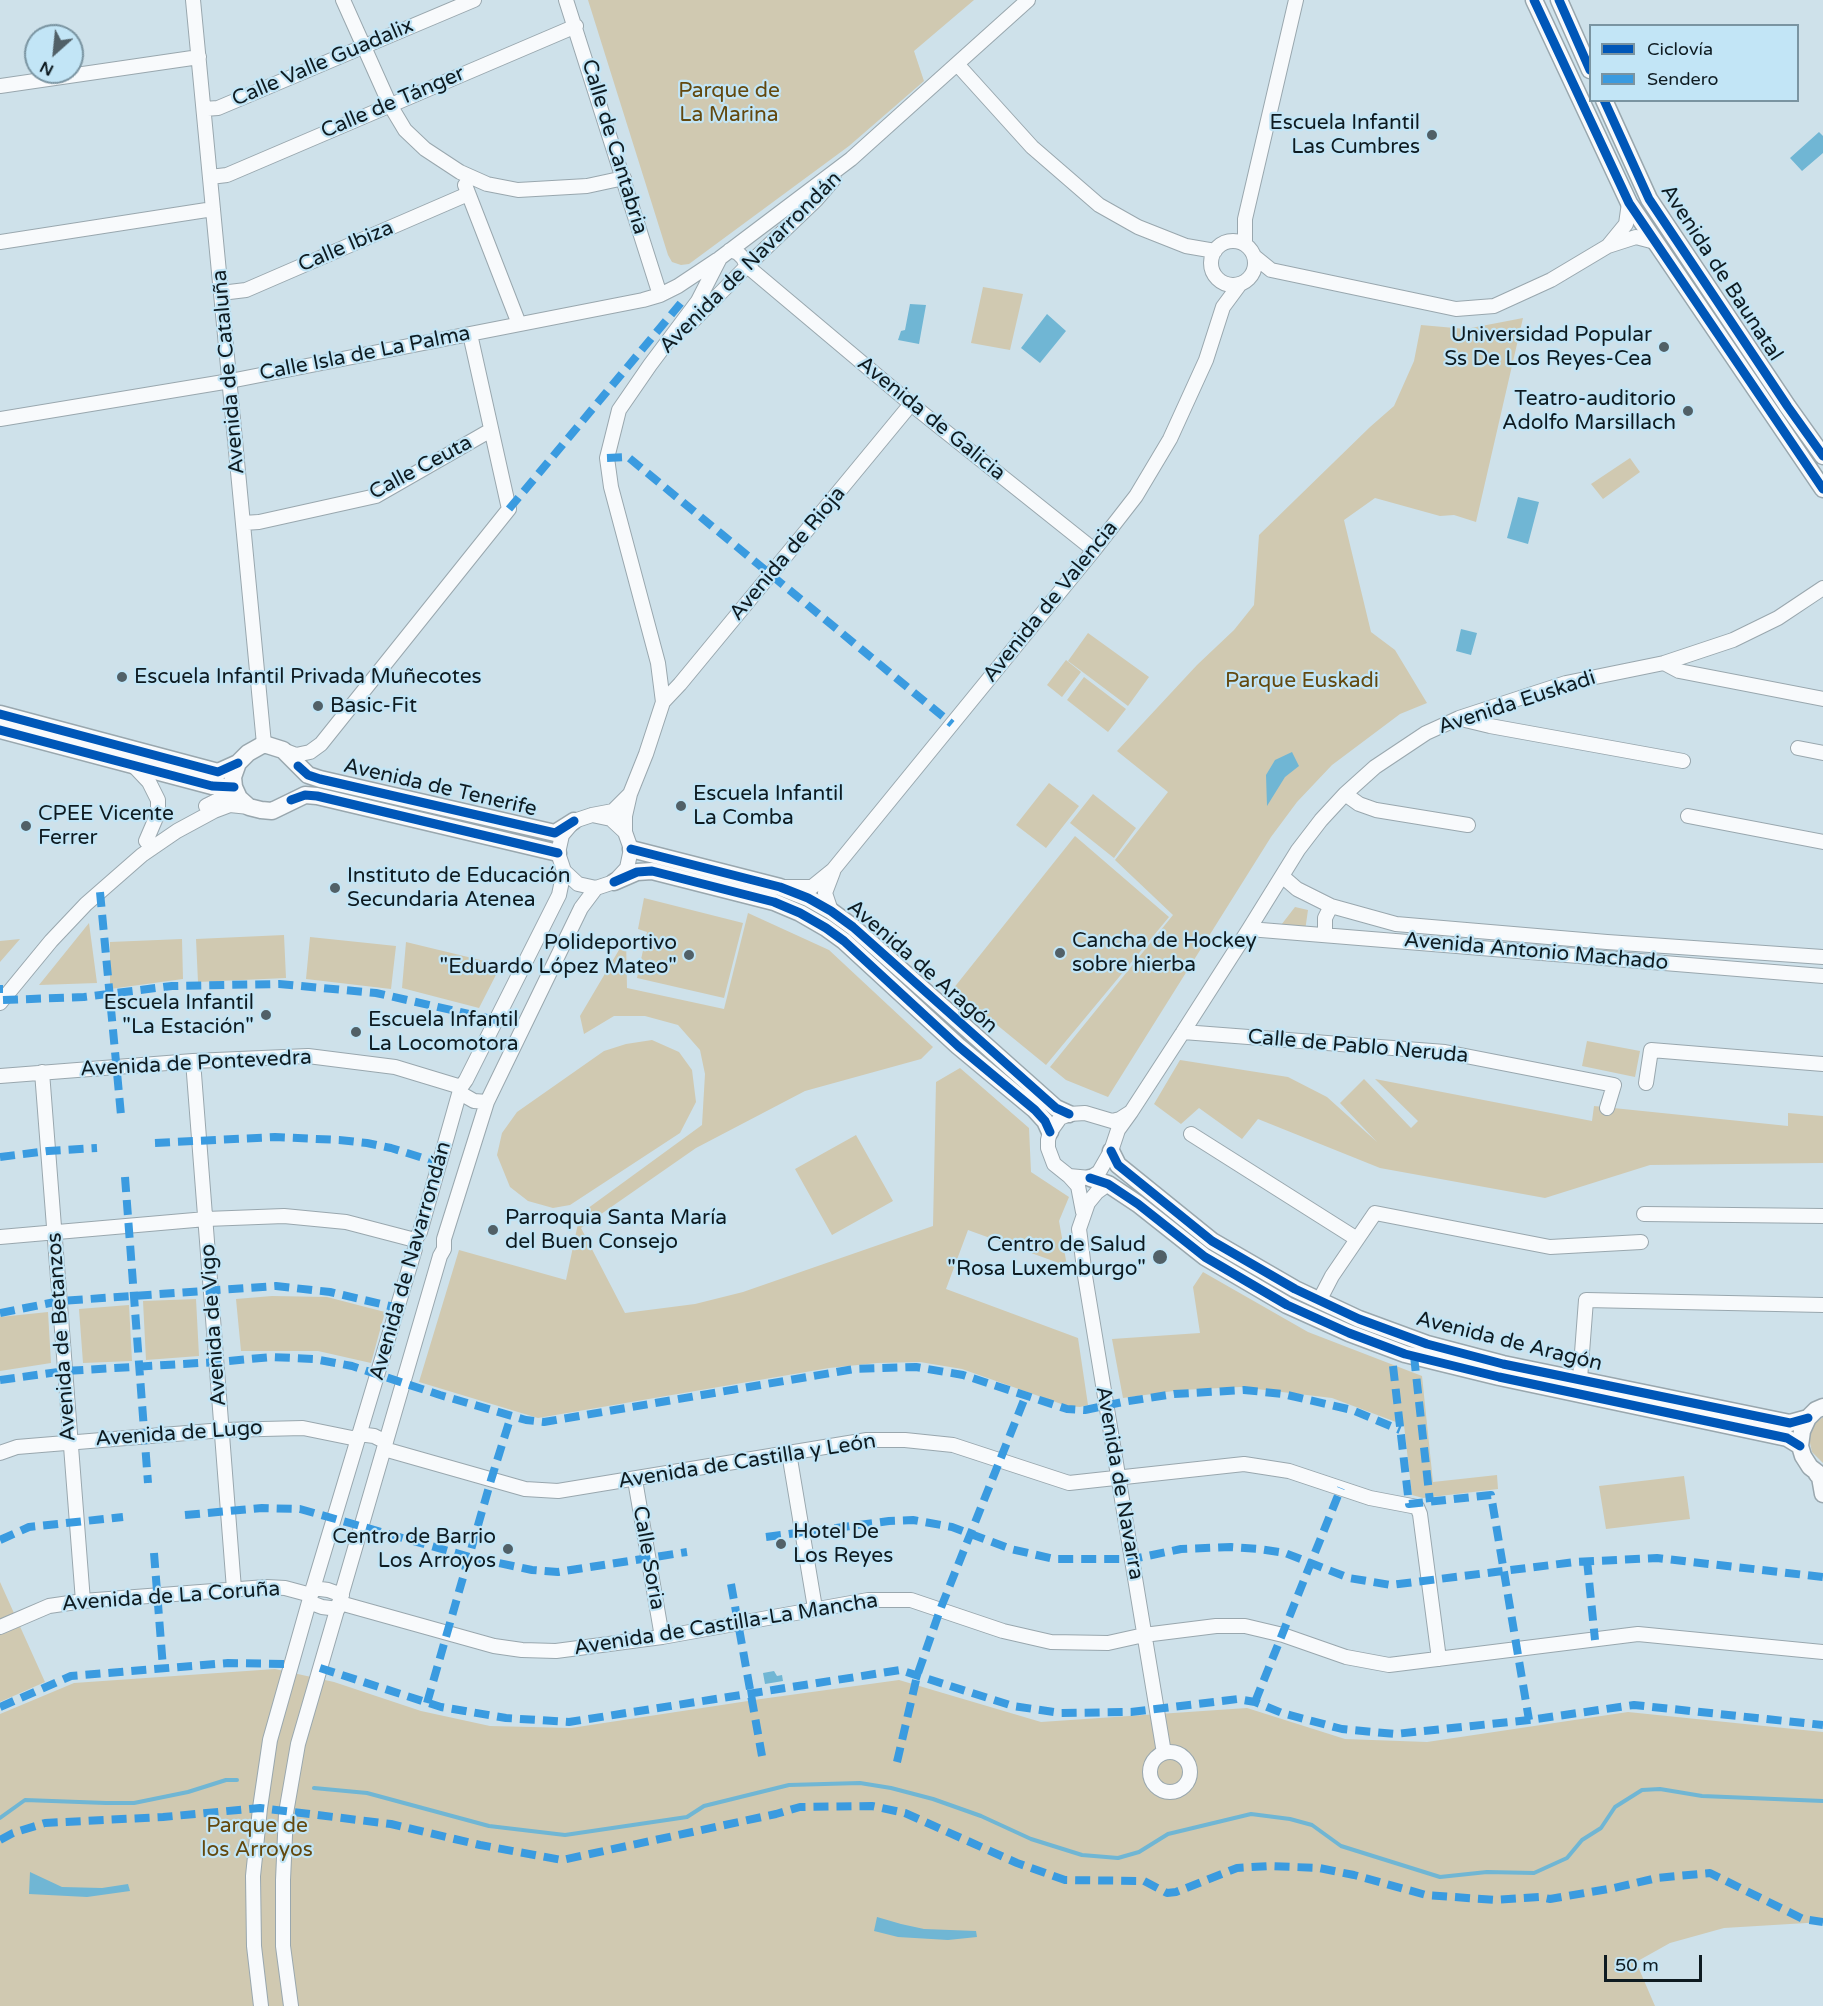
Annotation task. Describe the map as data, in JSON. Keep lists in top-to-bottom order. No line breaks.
{"streets":{"main road":["Avenida de Baunatal","Avenida de Tenerife","Avenida de Aragón"],"street":["Calle Valle Guadalix","Calle de Tánger","Calle de Cantabria","Calle Ibiza","Avenida de Navarrondán","Calle Isla de La Palma","Avenida de Cataluña","Avenida de Galicia","Calle Ceuta","Avenida de Rioja","Avenida de Valencia","Avenida Euskadi","Avenida Antonio Machado","Calle de Pablo Neruda","Avenida de Pontevedra","Avenida de Vigo","Avenida de Betanzos","Avenida de Lugo","Avenida de Castilla y León","Avenida de Navarra","Calle Soria","Avenida de La Coruña","Avenida de Castilla-La Mancha"]},"crossings":[["Calle Valle Guadalix","Avenida de Cataluña"],["Calle de Tánger","Calle de Cantabria"],["Calle de Tánger","Avenida de Cataluña"],["Calle de Cantabria","Calle Isla de La Palma"],["Calle Ibiza","Avenida de Cataluña"],["Avenida de Navarrondán","Calle Isla de La Palma"],["Avenida de Navarrondán","Avenida de Galicia"],["Avenida de Navarrondán","Avenida de Rioja"],["Avenida de Navarrondán","Avenida de Tenerife"],["Avenida de Navarrondán","Avenida de Aragón"],["Avenida de Navarrondán","Avenida de Pontevedra"],["Avenida de Navarrondán","Avenida de Lugo"],["Avenida de Navarrondán","Avenida de Castilla y León"],["Avenida de Navarrondán","Avenida de La Coruña"],["Avenida de Navarrondán","Avenida de Castilla-La Mancha"],["Calle Isla de La Palma","Avenida de Cataluña"],["Calle Isla de La Palma","Avenida de Galicia"],["Avenida de Cataluña","Calle Ceuta"],["Avenida de Cataluña","Avenida de Tenerife"],["Avenida de Galicia","Avenida de Rioja"],["Avenida de Galicia","Avenida de Valencia"],["Avenida Euskadi","Avenida Antonio Machado"],["Avenida Euskadi","Avenida de Aragón"],["Avenida Euskadi","Calle de Pablo Neruda"],["Avenida Euskadi","Avenida de Navarra"],["Avenida de Tenerife","Avenida de Aragón"],["Avenida de Aragón","Avenida de Navarra"],["Avenida de Pontevedra","Avenida de Vigo"],["Avenida de Pontevedra","Avenida de Betanzos"],["Avenida de Vigo","Avenida de Lugo"],["Avenida de Vigo","Avenida de La Coruña"],["Avenida de Betanzos","Avenida de Lugo"],["Avenida de Betanzos","Avenida de La Coruña"],["Avenida de Castilla y León","Avenida de Navarra"],["Avenida de Castilla y León","Calle Soria"],["Avenida de Castilla y León","Avenida de Castilla-La Mancha"],["Avenida de Navarra","Avenida de Castilla-La Mancha"],["Calle Soria","Avenida de Castilla-La Mancha"],["Avenida de La Coruña","Avenida de Castilla-La Mancha"]],"parks":["Parque de La Marina","Parque Euskadi","Parque de los Arroyos"],"places":["Escuela Infantil Las Cumbres","Universidad Popular Ss De Los Reyes-Cea","Teatro-auditorio Adolfo Marsillach","Escuela Infantil Privada Muñecotes","Basic-Fit","Escuela Infantil La Comba","CPEE Vicente Ferrer","Instituto de Educación Secundaria Atenea","Cancha de Hockey sobre hierba","Polideportivo \"Eduardo López Mateo\"","Escuela Infantil \"La Estación\"","Escuela Infantil La Locomotora","Parroquia Santa María del Buen Consejo","Centro de Salud \"Rosa Luxemburgo\"","Hotel De Los Reyes","Centro de Barrio Los Arroyos"],"legend":["Ciclovía","Sendero"],"scale_bar":"50 m","north":"bottom left"}
